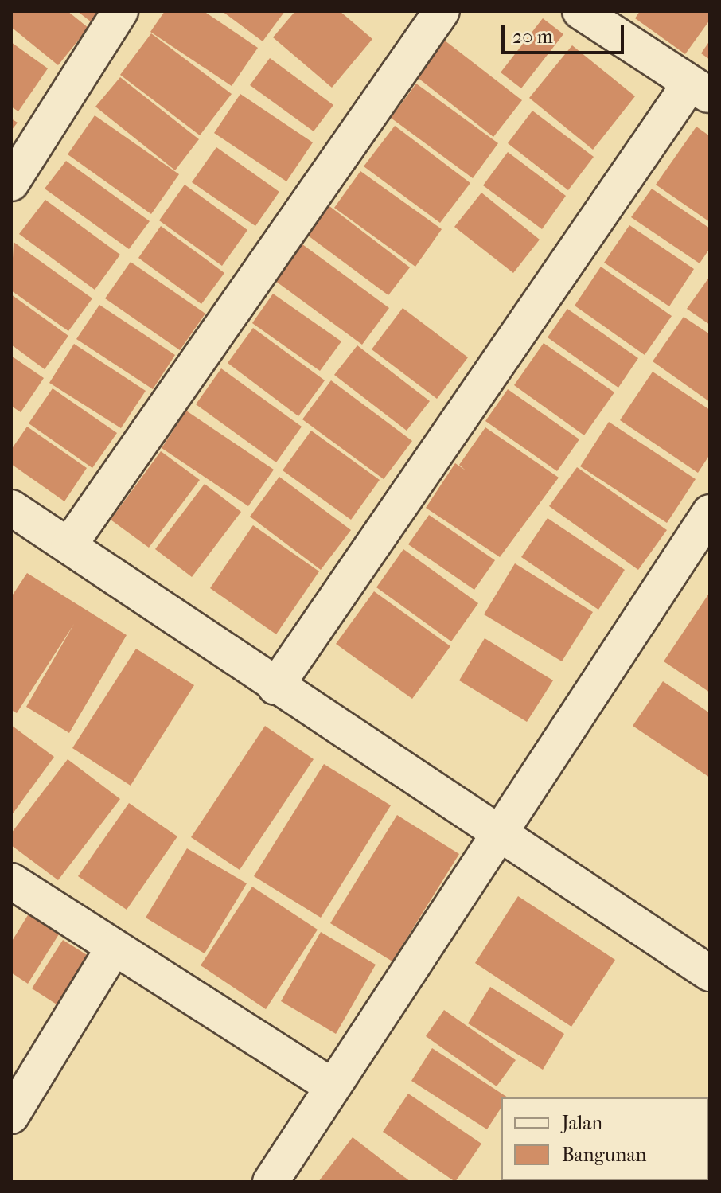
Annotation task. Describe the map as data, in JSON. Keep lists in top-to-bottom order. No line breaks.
{"legend":["Jalan","Bangunan"],"scale_bar":"20 m"}
